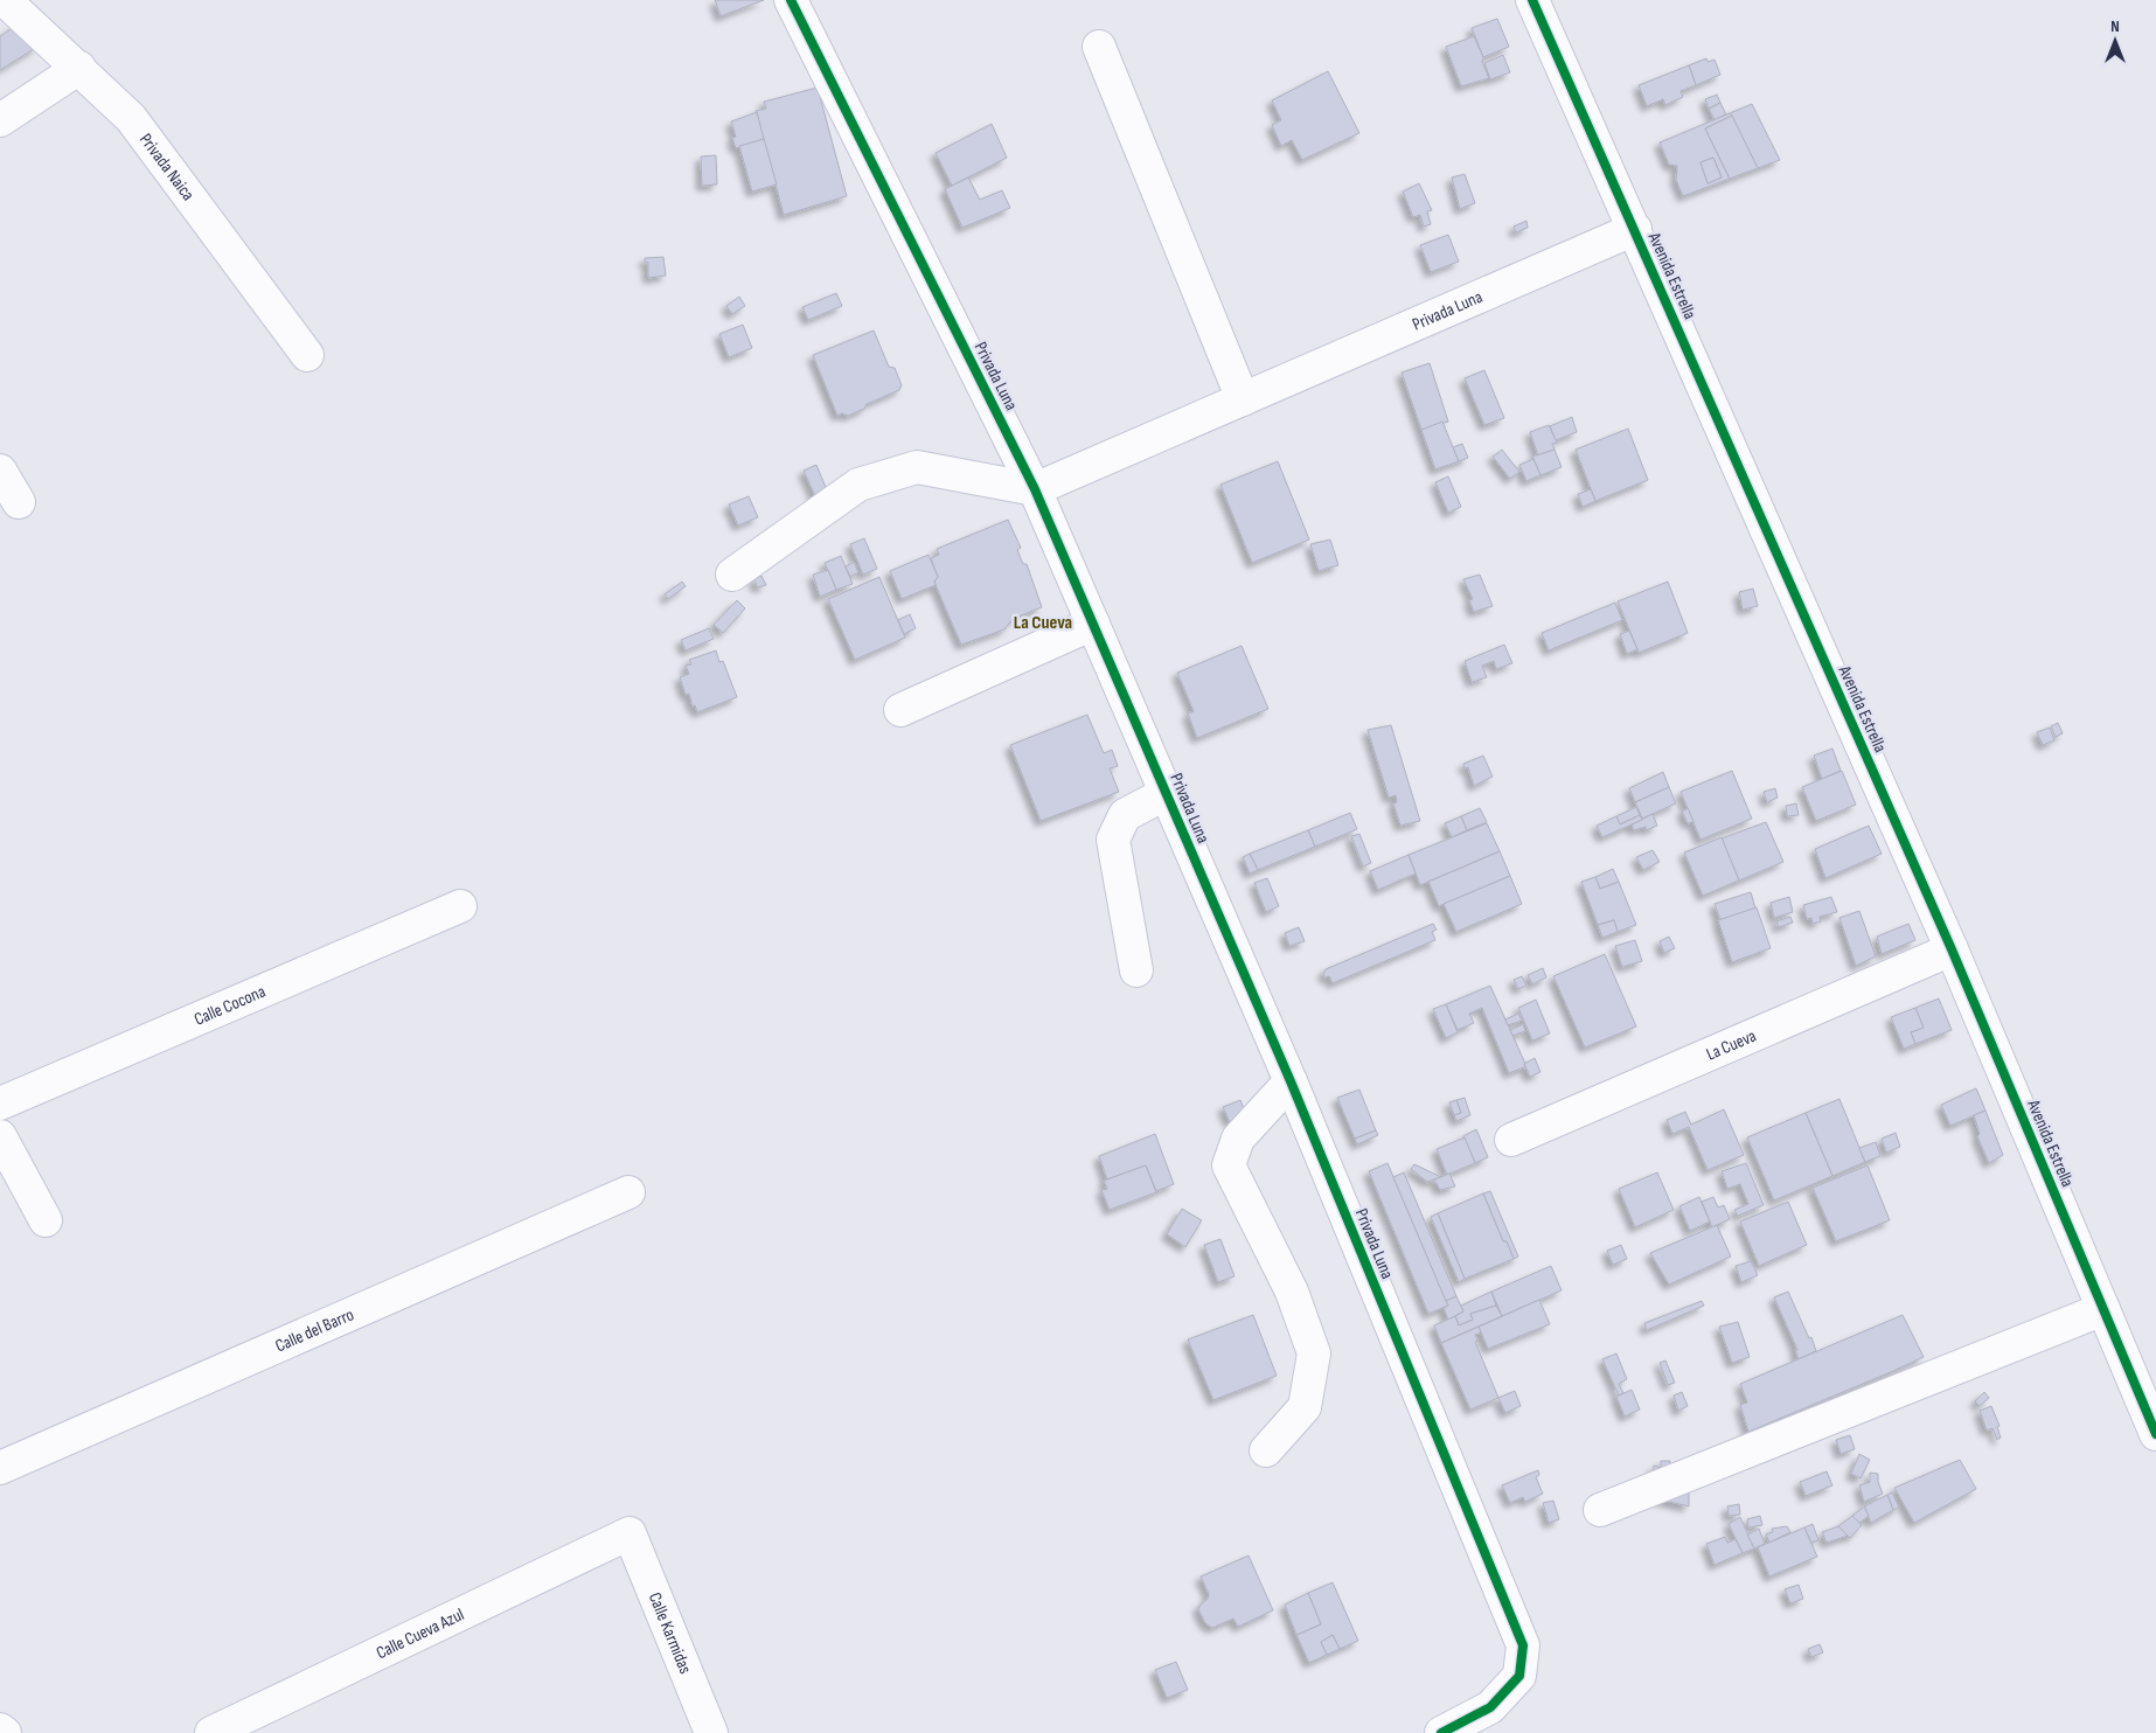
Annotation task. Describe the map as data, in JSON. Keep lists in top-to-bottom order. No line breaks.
{"streets":{"street":["Privada Naica","Avenida Estrella","Privada Luna","Calle Cocona","La Cueva","Calle del Barro","Calle Cueva Azul","Calle Karmidas"]},"crossings":[["Avenida Estrella","Privada Luna"],["Avenida Estrella","La Cueva"],["Calle Cueva Azul","Calle Karmidas"]],"districts":["La Cueva"],"north":"top"}
